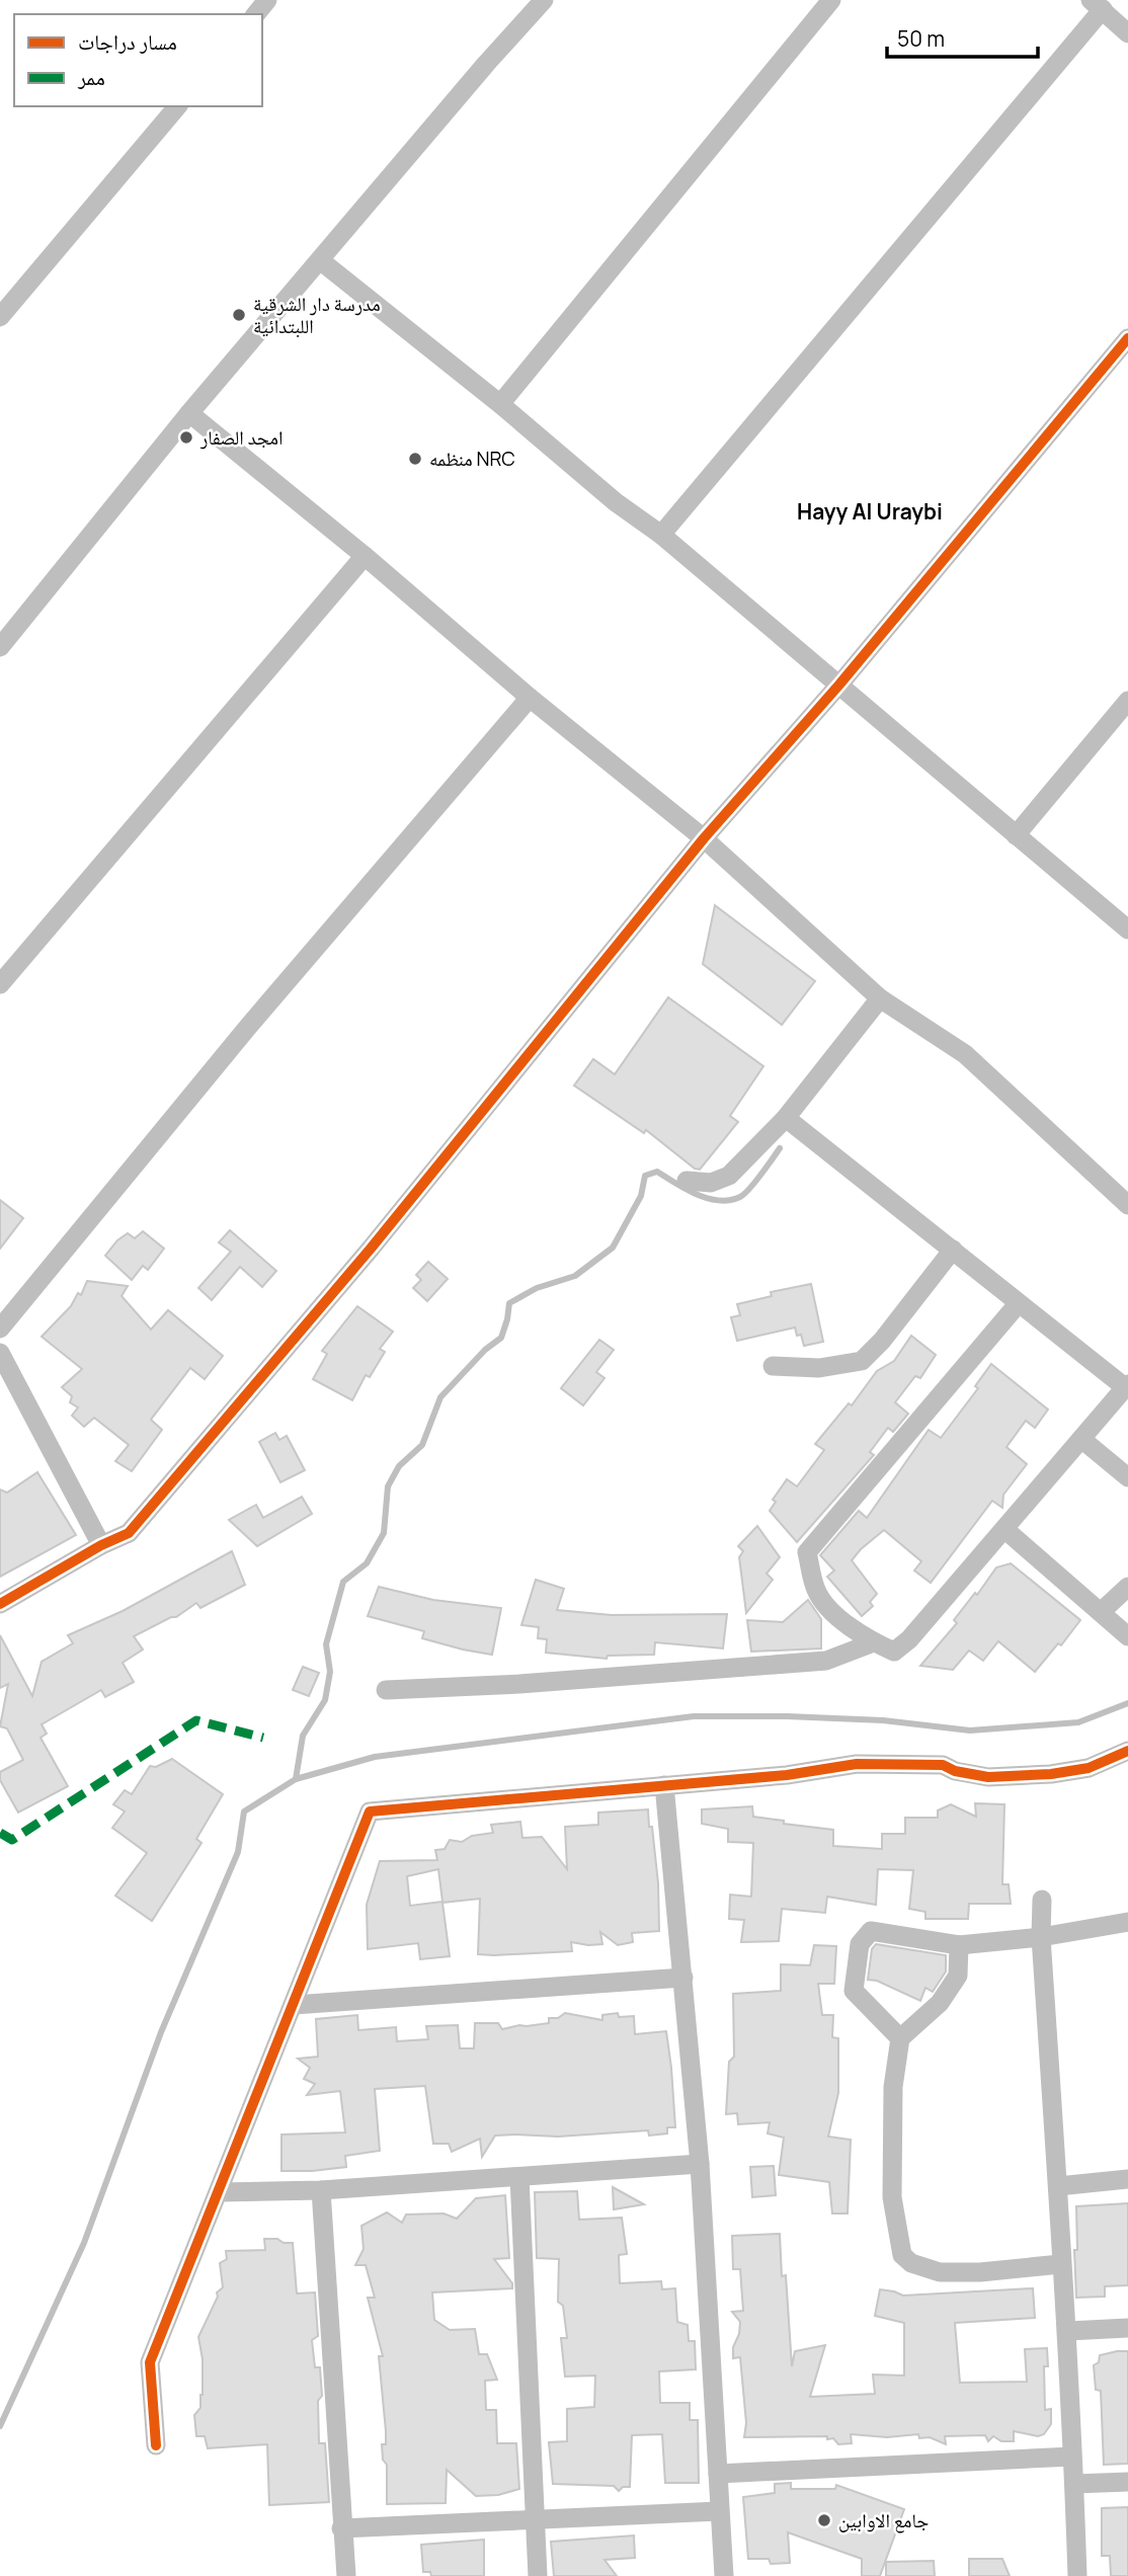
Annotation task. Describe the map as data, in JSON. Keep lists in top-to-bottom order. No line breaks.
{"districts":["Hayy Al Uraybi"],"places":["مدرسة دار الشرقية اللبتدائية","امجد الصفار","منظمه NRC","جامع الاوابين"],"legend":["مسار دراجات","ممر"],"scale_bar":"50 m"}
